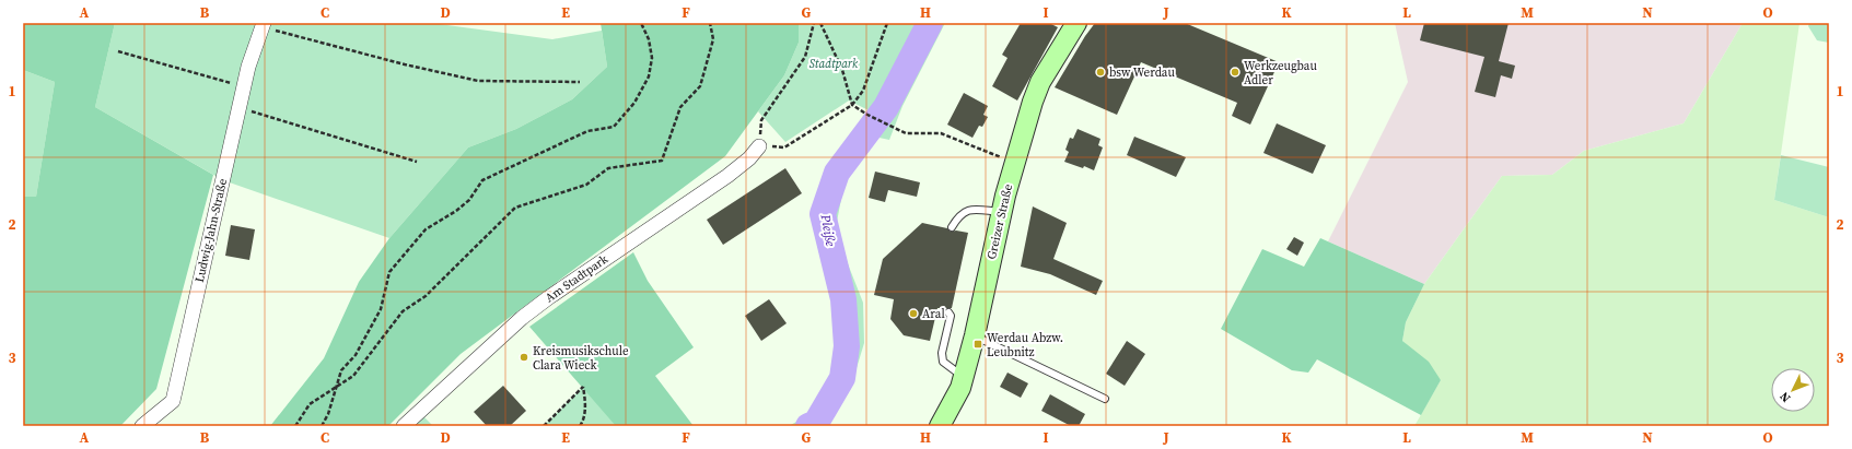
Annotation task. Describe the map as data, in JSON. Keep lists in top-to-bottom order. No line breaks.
{"streets":{"street":["Greizer Straße","Ludwig-Jahn-Straße","Am Stadtpark"]},"water":["Pleiße"],"parks":["Stadtpark"],"places":{"other":["bsw Werdau","Werkzeugbau Adler","Aral","Kreismusikschule Clara Wieck"],"transit":["Werdau Abzw. Leubnitz"]},"north":"bottom left","grid":{"columns":["A","B","C","D","E","F","G","H","I","J","K","L","M","N","O"],"rows":["1","2","3"]}}
